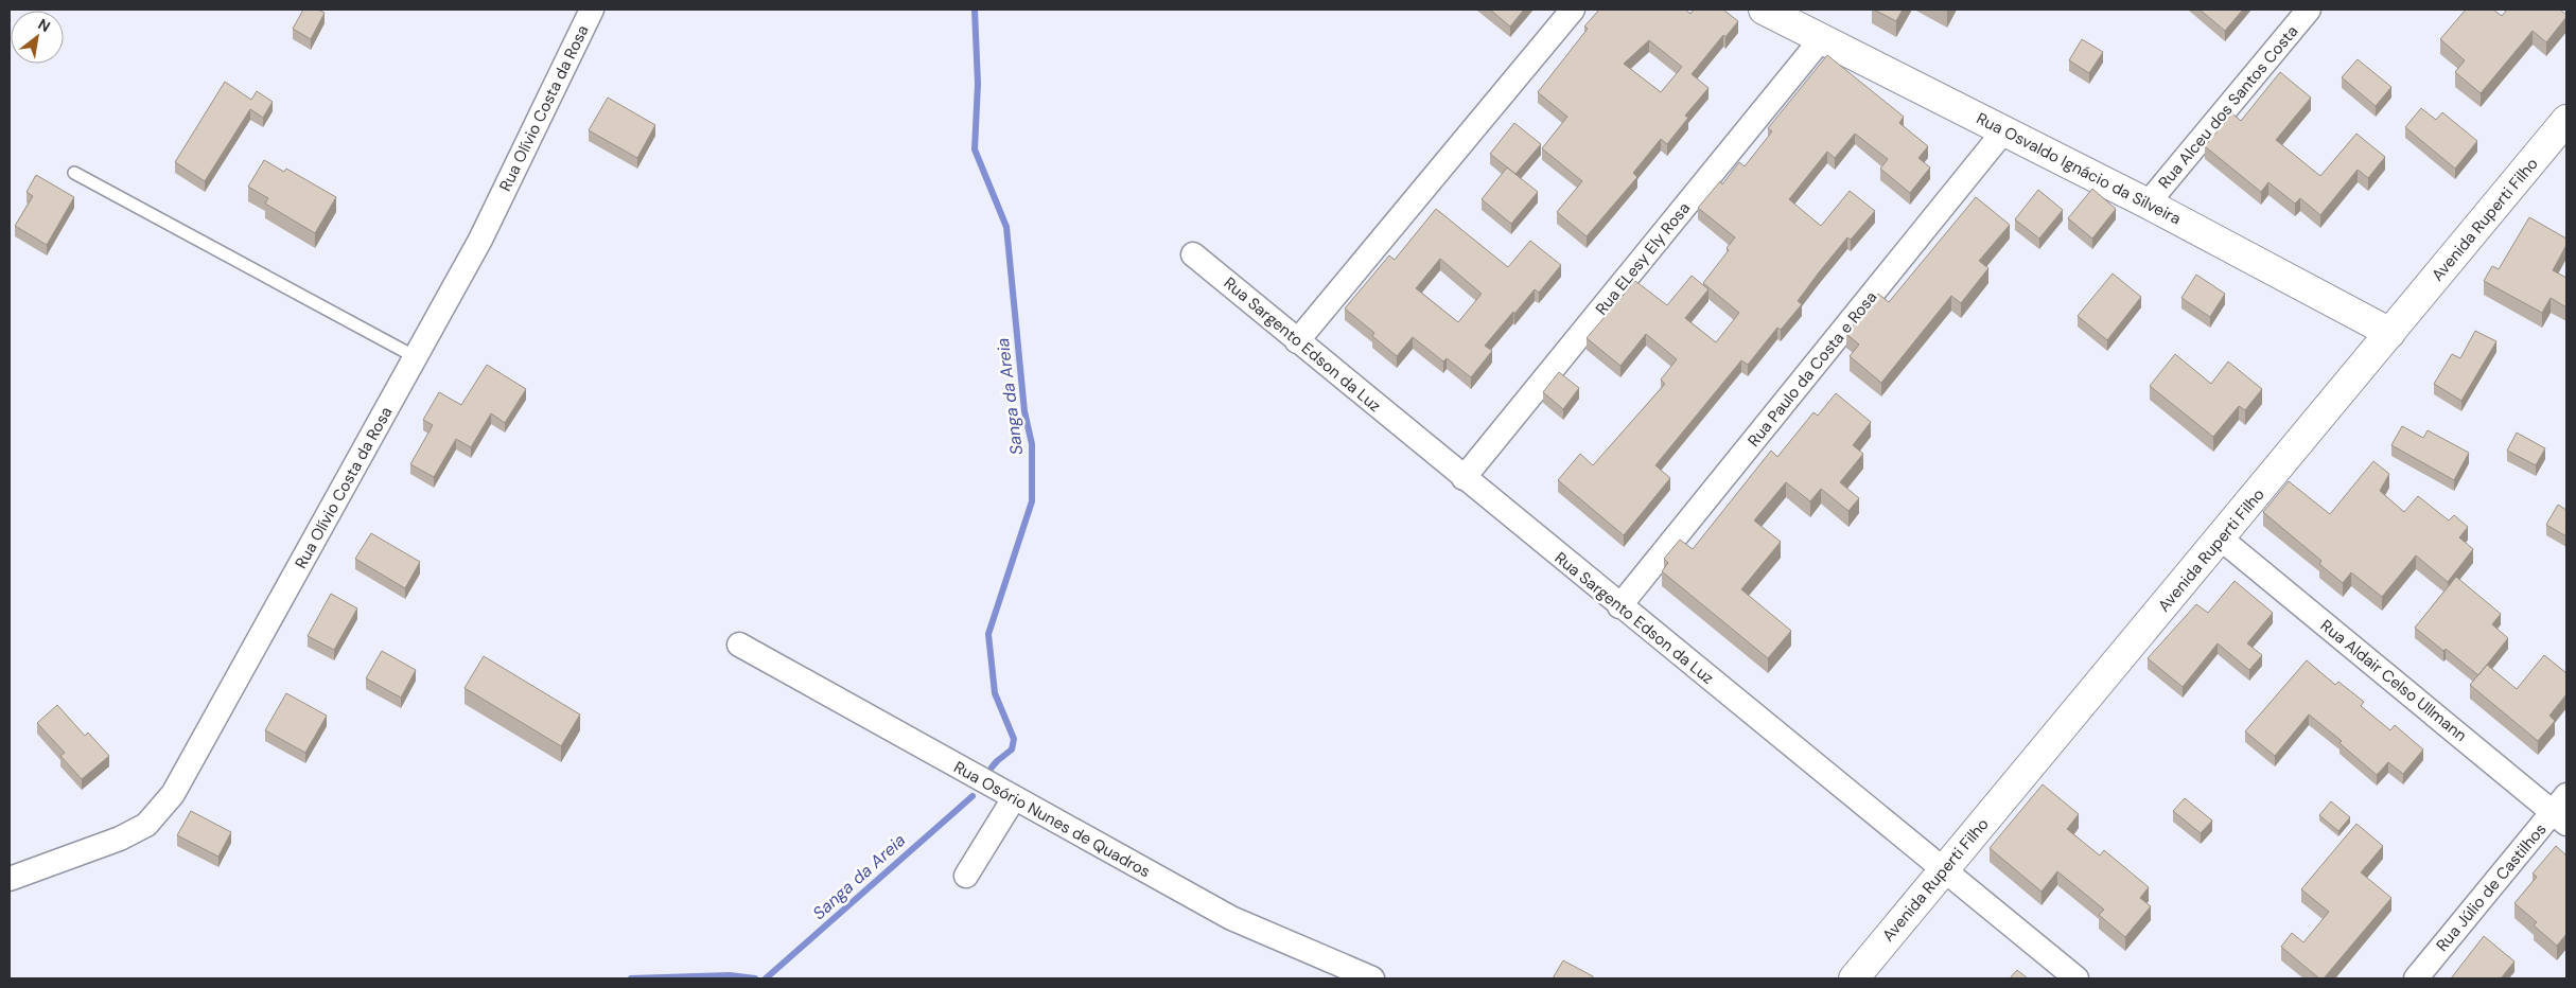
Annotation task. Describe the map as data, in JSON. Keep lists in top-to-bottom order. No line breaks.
{"streets":{"main road":["Rua Osvaldo Ignácio da Silveira","Avenida Ruperti Filho"],"street":["Rua Alceu dos Santos Costa","Rua Olívio Costa da Rosa","Rua ELesy Ely Rosa","Rua Sargento Edson da Luz","Rua Paulo da Costa e Rosa","Rua Aldair Celso Ullmann","Rua Osório Nunes de Quadros","Rua Júlio de Castilhos"]},"crossings":[["Rua Alceu dos Santos Costa","Rua Osvaldo Ignácio da Silveira"],["Rua Osvaldo Ignácio da Silveira","Avenida Ruperti Filho"],["Rua Osvaldo Ignácio da Silveira","Rua ELesy Ely Rosa"],["Rua Osvaldo Ignácio da Silveira","Rua Paulo da Costa e Rosa"],["Avenida Ruperti Filho","Rua Sargento Edson da Luz"],["Avenida Ruperti Filho","Rua Aldair Celso Ullmann"],["Rua ELesy Ely Rosa","Rua Sargento Edson da Luz"],["Rua Sargento Edson da Luz","Rua Paulo da Costa e Rosa"],["Rua Aldair Celso Ullmann","Rua Júlio de Castilhos"]],"water":["Sanga da Areia"],"north":"top right"}
